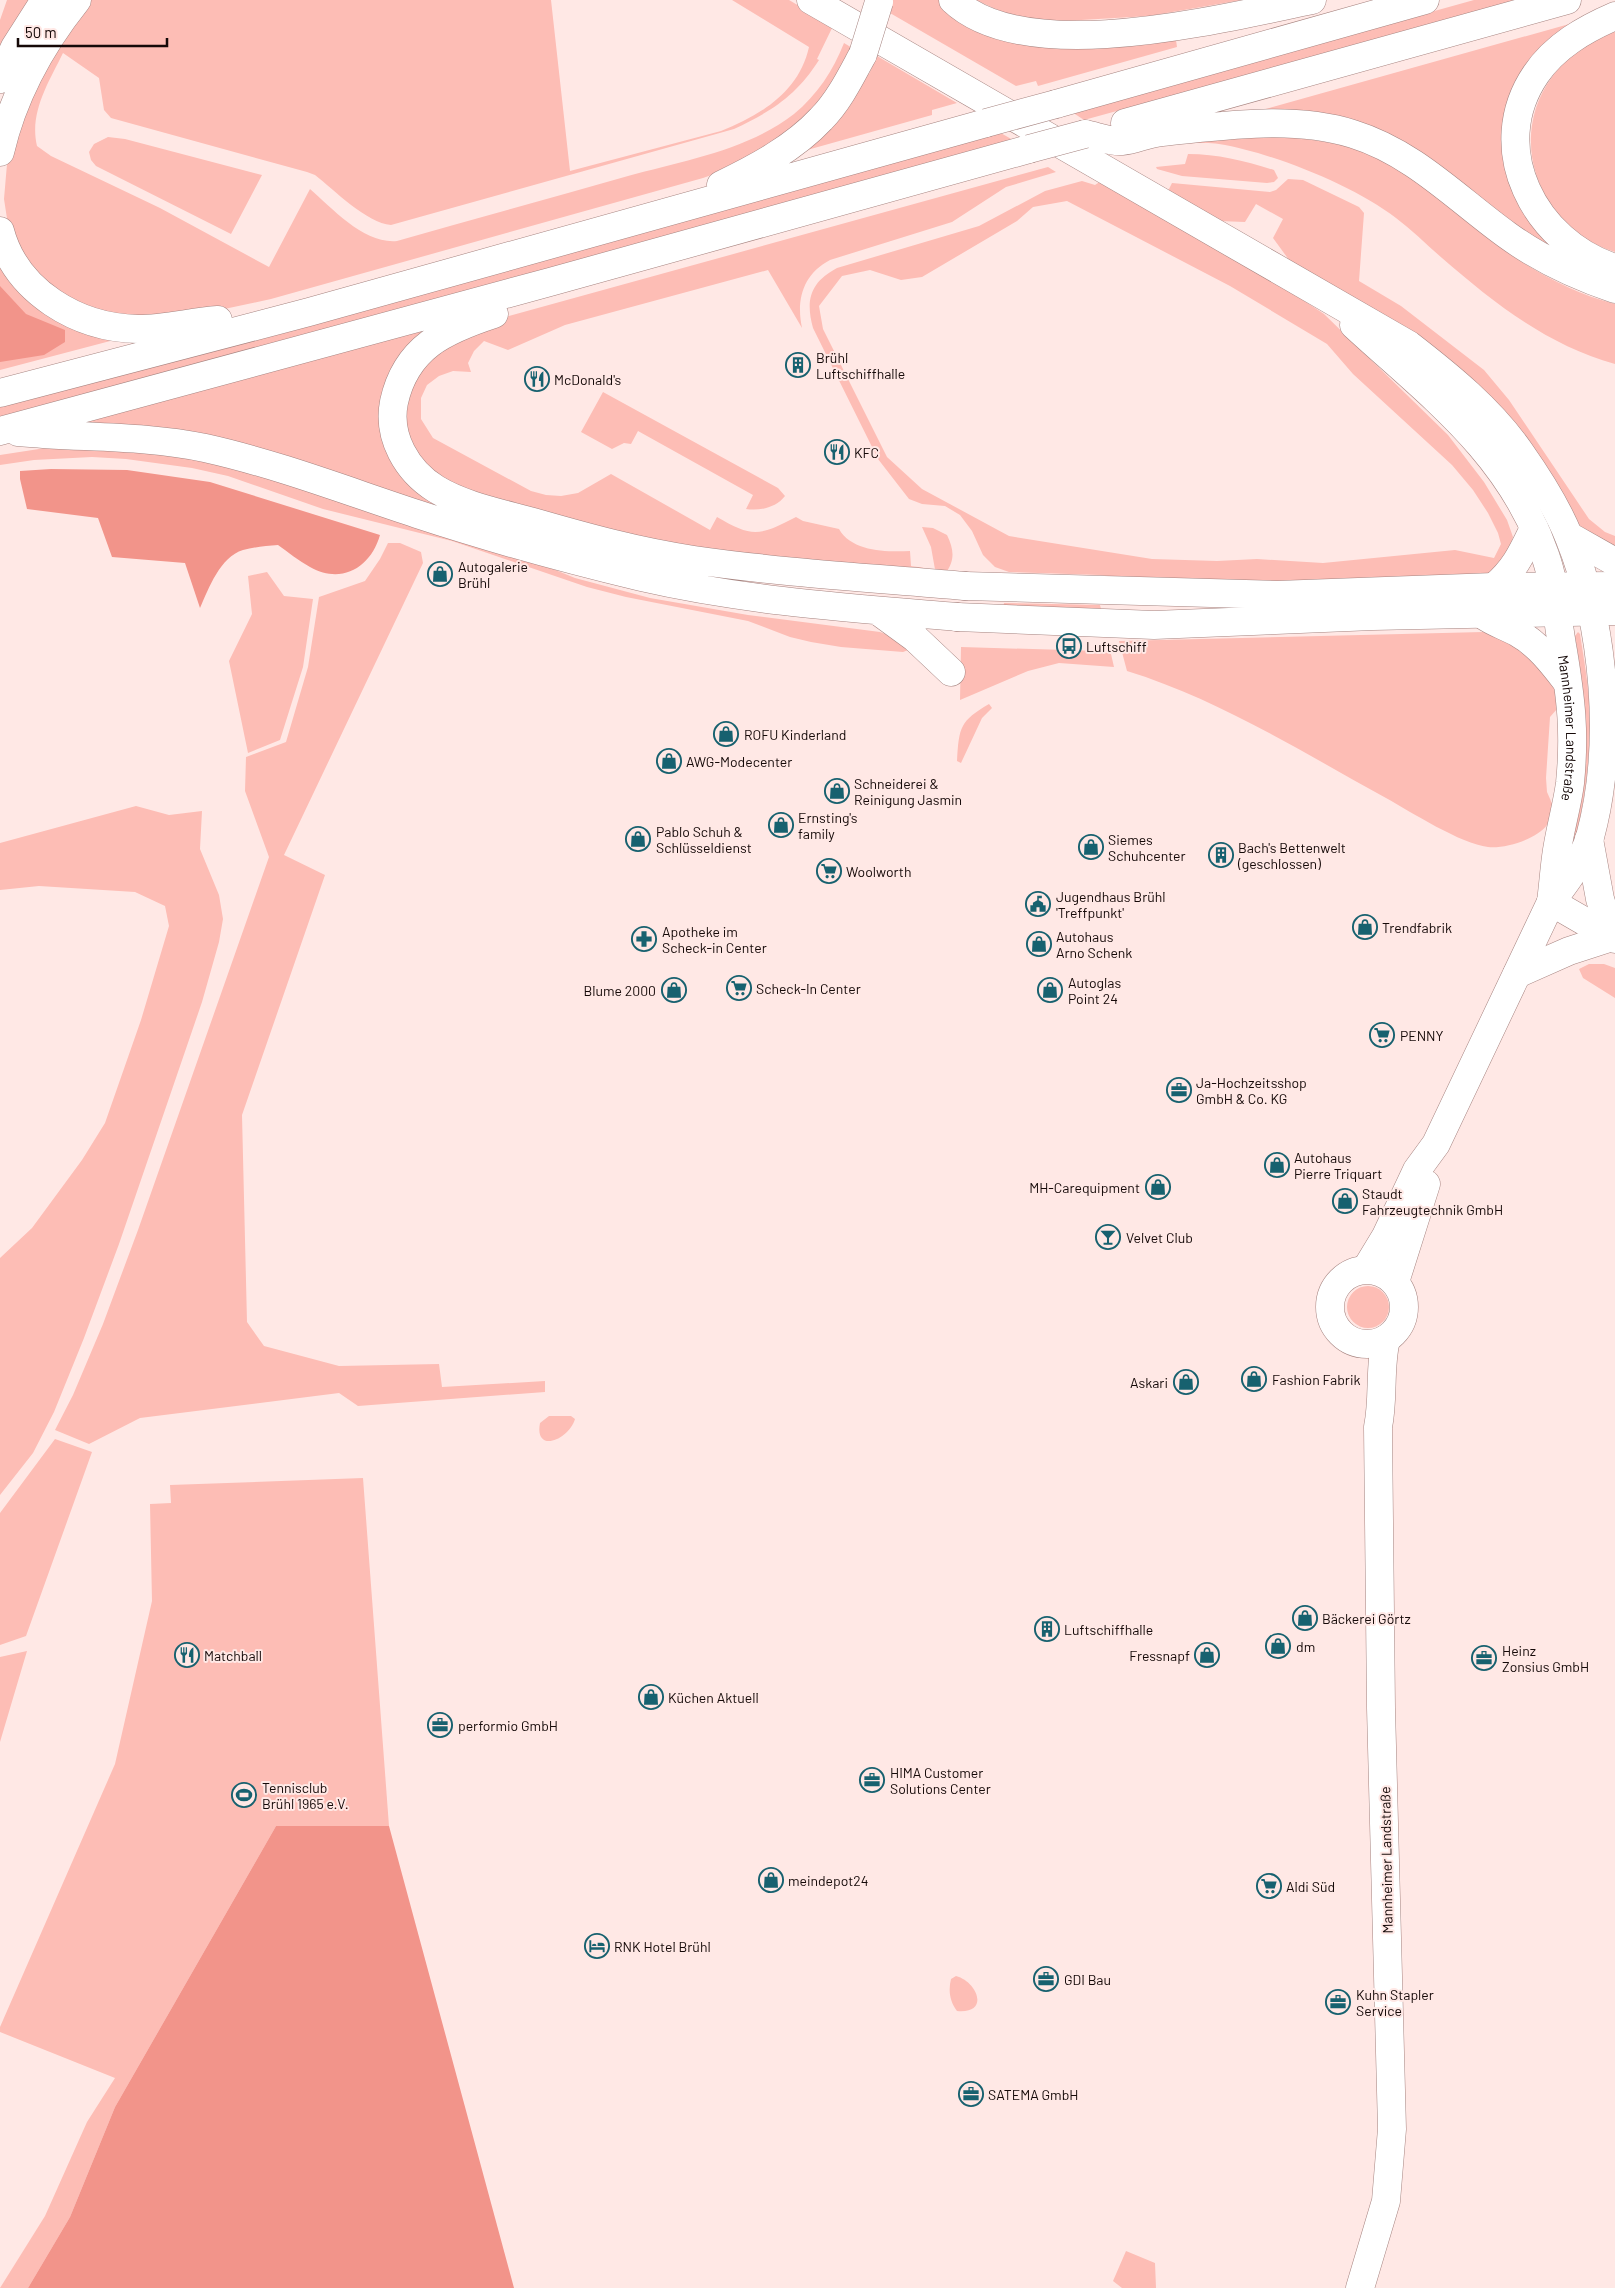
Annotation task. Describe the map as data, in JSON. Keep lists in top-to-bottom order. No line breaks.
{"streets":{"main road":["Mannheimer Landstraße"]},"places":{"building":["Brühl Luftschiffhalle","Bach's Bettenwelt (geschlossen)","Luftschiffhalle"],"restaurant":["McDonald's","KFC","Matchball"],"shop":["Autogalerie Brühl","ROFU Kinderland","AWG-Modecenter","Schneiderei & Reinigung Jasmin","Ernsting's family","Pablo Schuh & Schlüsseldienst","Siemes Schuhcenter","Trendfabrik","Autohaus Arno Schenk","Blume 2000","Autoglas Point 24","Autohaus Pierre Triquart","MH-Carequipment","Staudt Fahrzeugtechnik GmbH","Fashion Fabrik","Askari","Bäckerei Görtz","dm","Fressnapf","Küchen Aktuell","meindepot24"],"bus stop":["Luftschiff"],"supermarket":["Woolworth","Scheck-In Center","PENNY","Aldi Süd"],"public building":["Jugendhaus Brühl 'Treffpunkt'"],"pharmacy":["Apotheke im Scheck-in Center"],"office":["Ja-Hochzeitsshop GmbH & Co. KG","Heinz Zonsius GmbH","performio GmbH","HIMA Customer Solutions Center","GDI Bau","Kuhn Stapler Service","SATEMA GmbH"],"bar":["Velvet Club"],"sports":["Tennisclub Brühl 1965 e.V."],"hotel":["RNK Hotel Brühl"]},"scale_bar":"50 m"}
